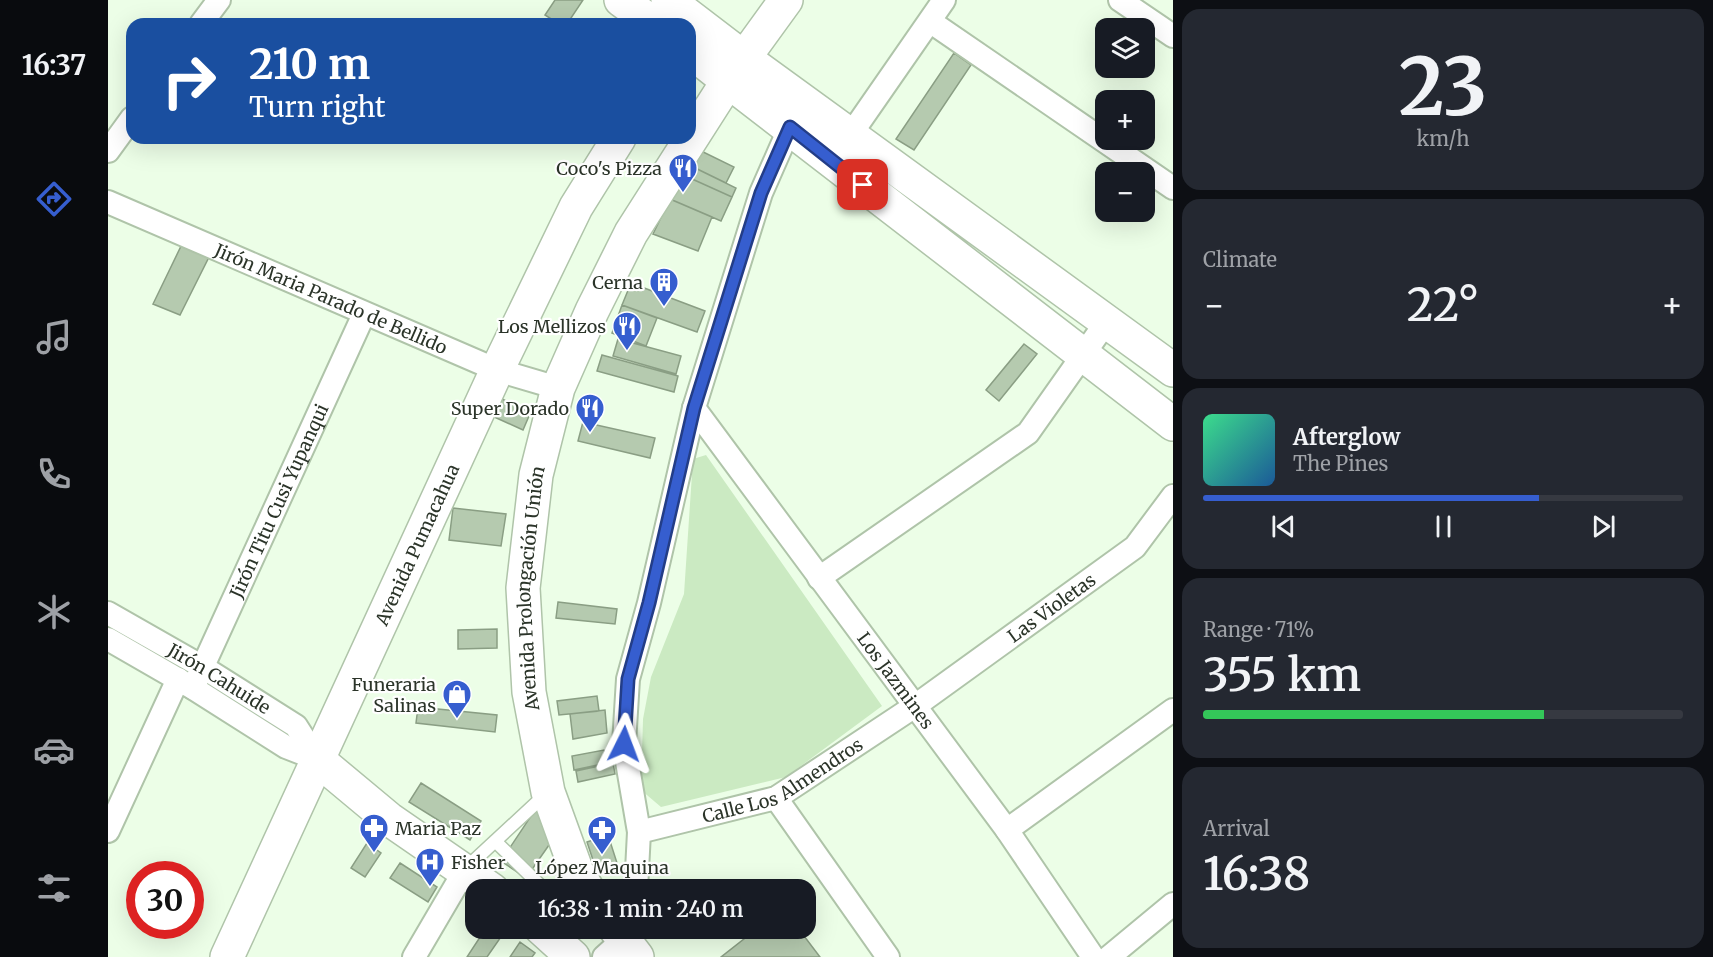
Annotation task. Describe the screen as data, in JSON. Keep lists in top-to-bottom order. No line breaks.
{"streets":{"main road":["Avenida Pumacahua","Avenida Prolongación Unión","Jirón Cahuide"],"street":["Jirón Maria Parado de Bellido","Jirón Titu Cusi Yupanqui","Las Violetas","Los Jazmines","Calle Los Almendros"]},"crossings":[["Jirón Maria Parado de Bellido","Jirón Titu Cusi Yupanqui"],["Jirón Maria Parado de Bellido","Avenida Pumacahua"],["Jirón Maria Parado de Bellido","Avenida Prolongación Unión"],["Jirón Titu Cusi Yupanqui","Jirón Cahuide"],["Avenida Pumacahua","Jirón Cahuide"],["Las Violetas","Los Jazmines"],["Las Violetas","Calle Los Almendros"],["Los Jazmines","Calle Los Almendros"]],"places":{"restaurant":["Coco's Pizza","Los Mellizos","Super Dorado"],"building":["Cerna"],"shop":["Funeraria Salinas"],"pharmacy":["Maria Paz","López Maquina"],"hospital":["Fisher"]},"page":{"tabs":"16:37","tile":[["23","km/h"],"Climate",["Range · 71%","355 km"],["Arrival","16:38"]],"map_buttons":["+","−"],"turn":["210 m","Turn right"],"heat":["−","22°","+"],"song":["Afterglow","The Pines"],"limit":"30","trip":"16:38 · 1 min · 240 m"}}
